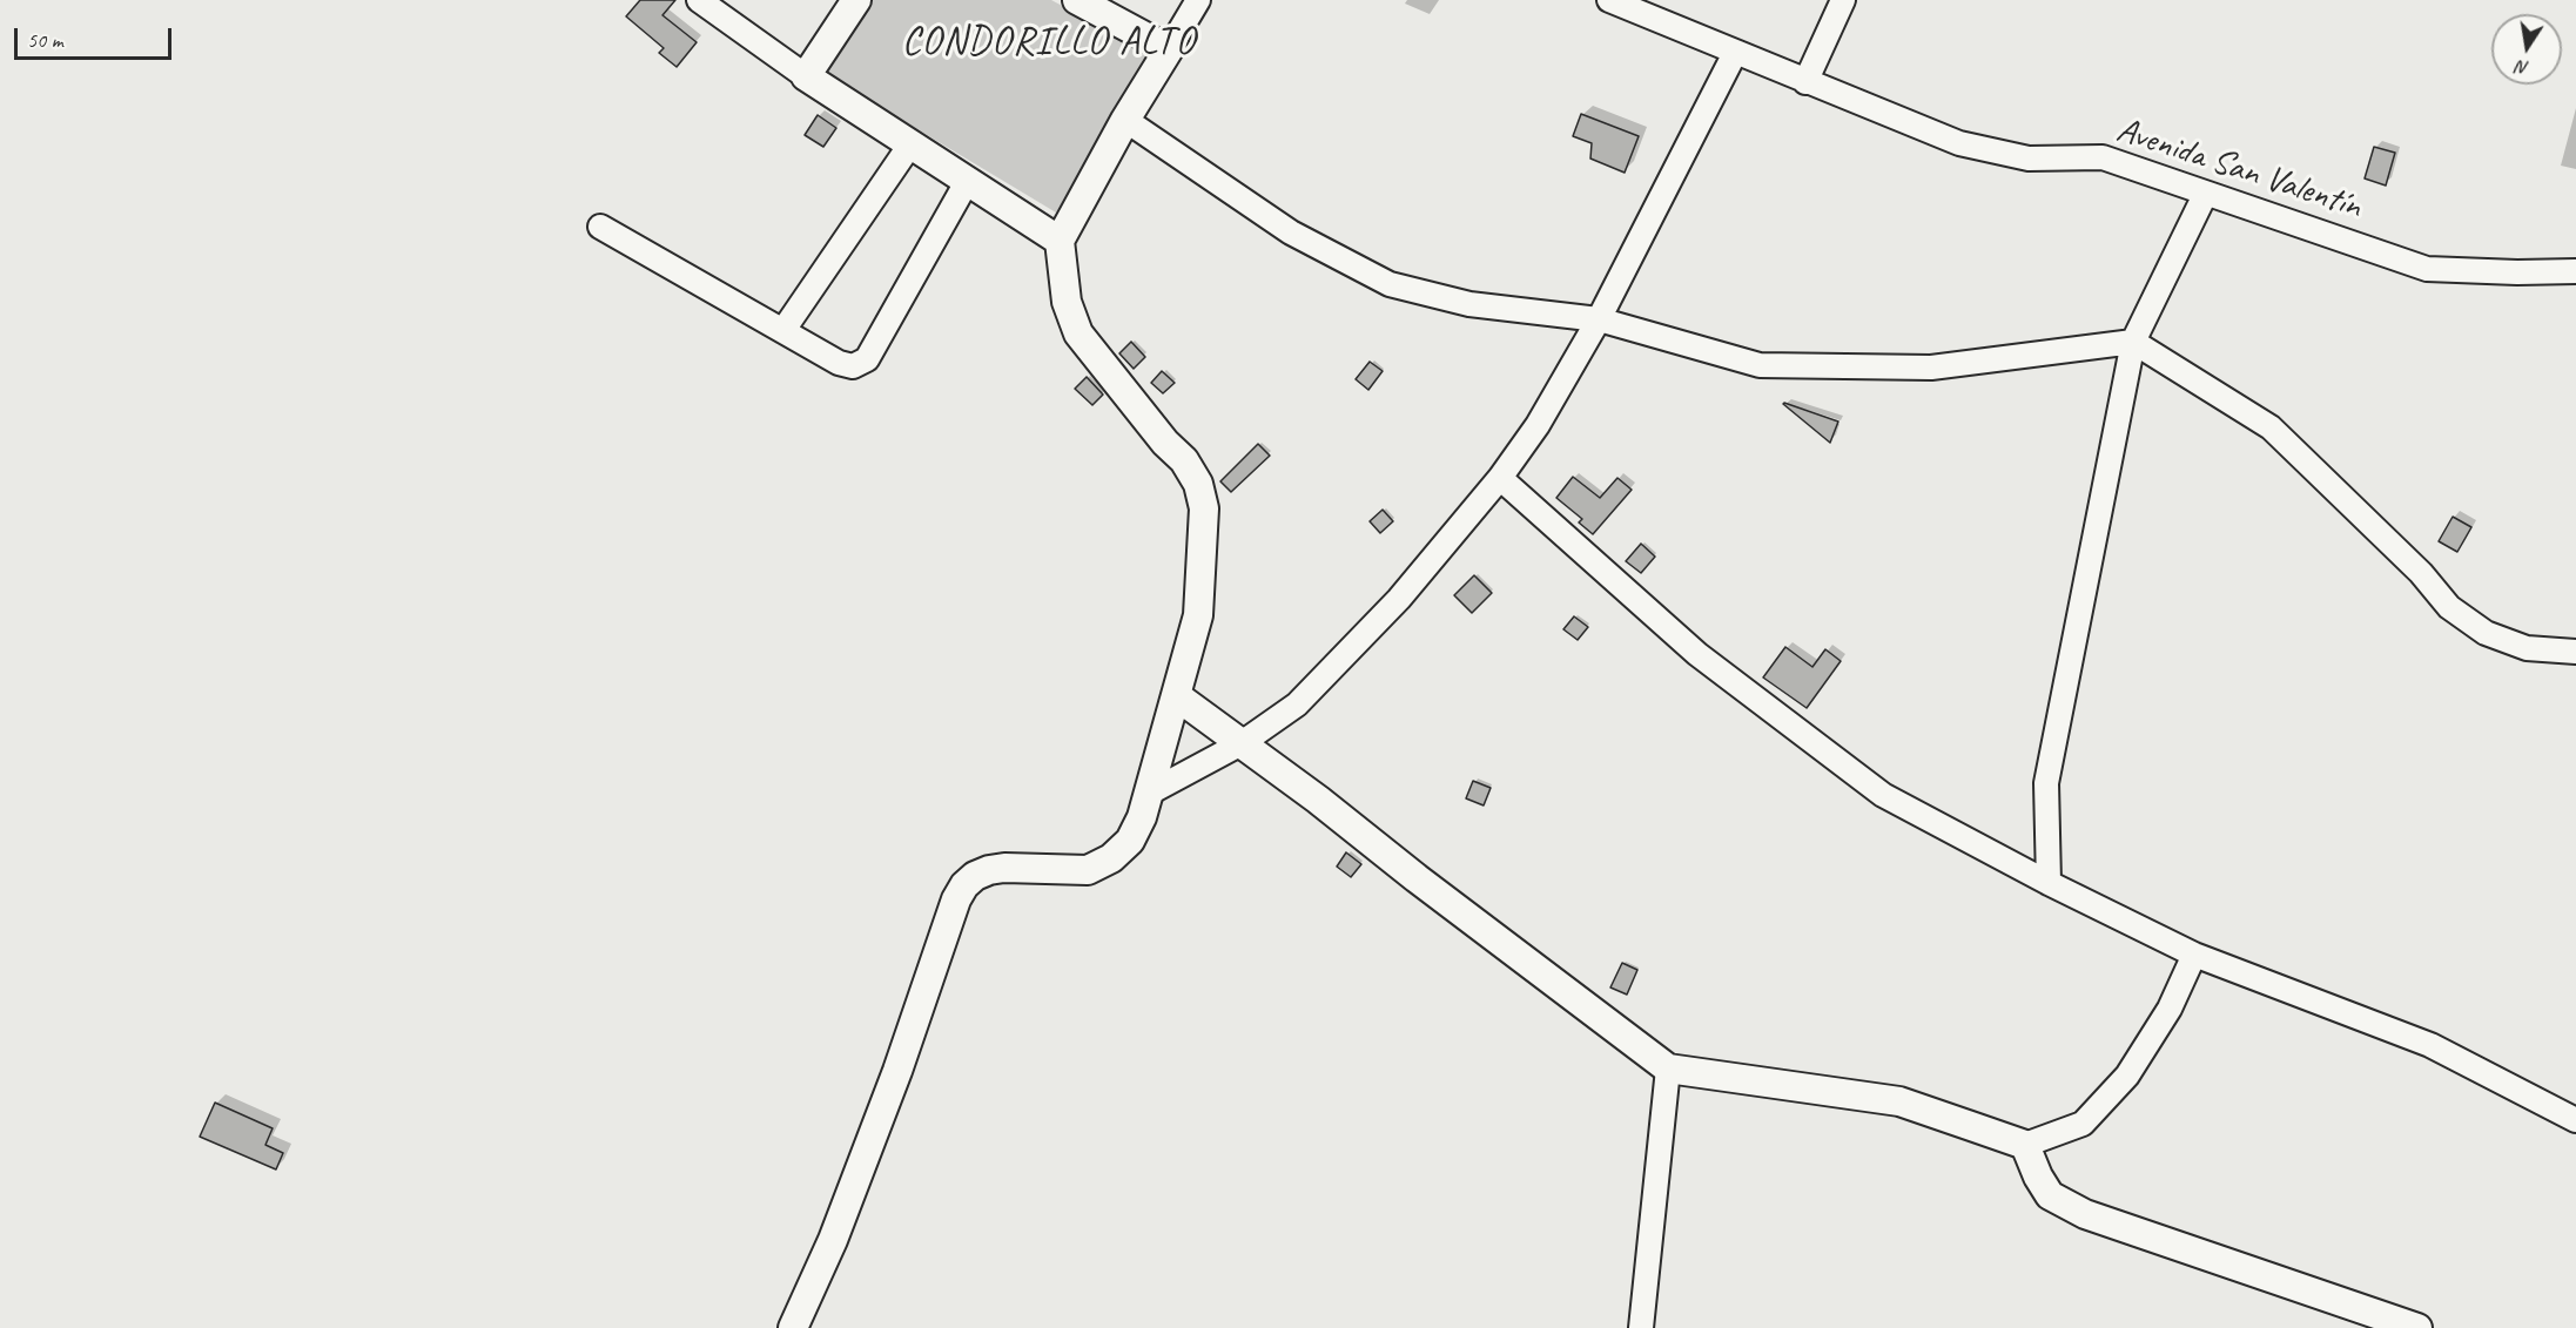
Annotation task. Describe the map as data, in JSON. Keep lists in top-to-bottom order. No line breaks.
{"streets":{"street":["Avenida San Valentín"]},"districts":["CONDORILLO ALTO"],"scale_bar":"50 m","north":"bottom"}
